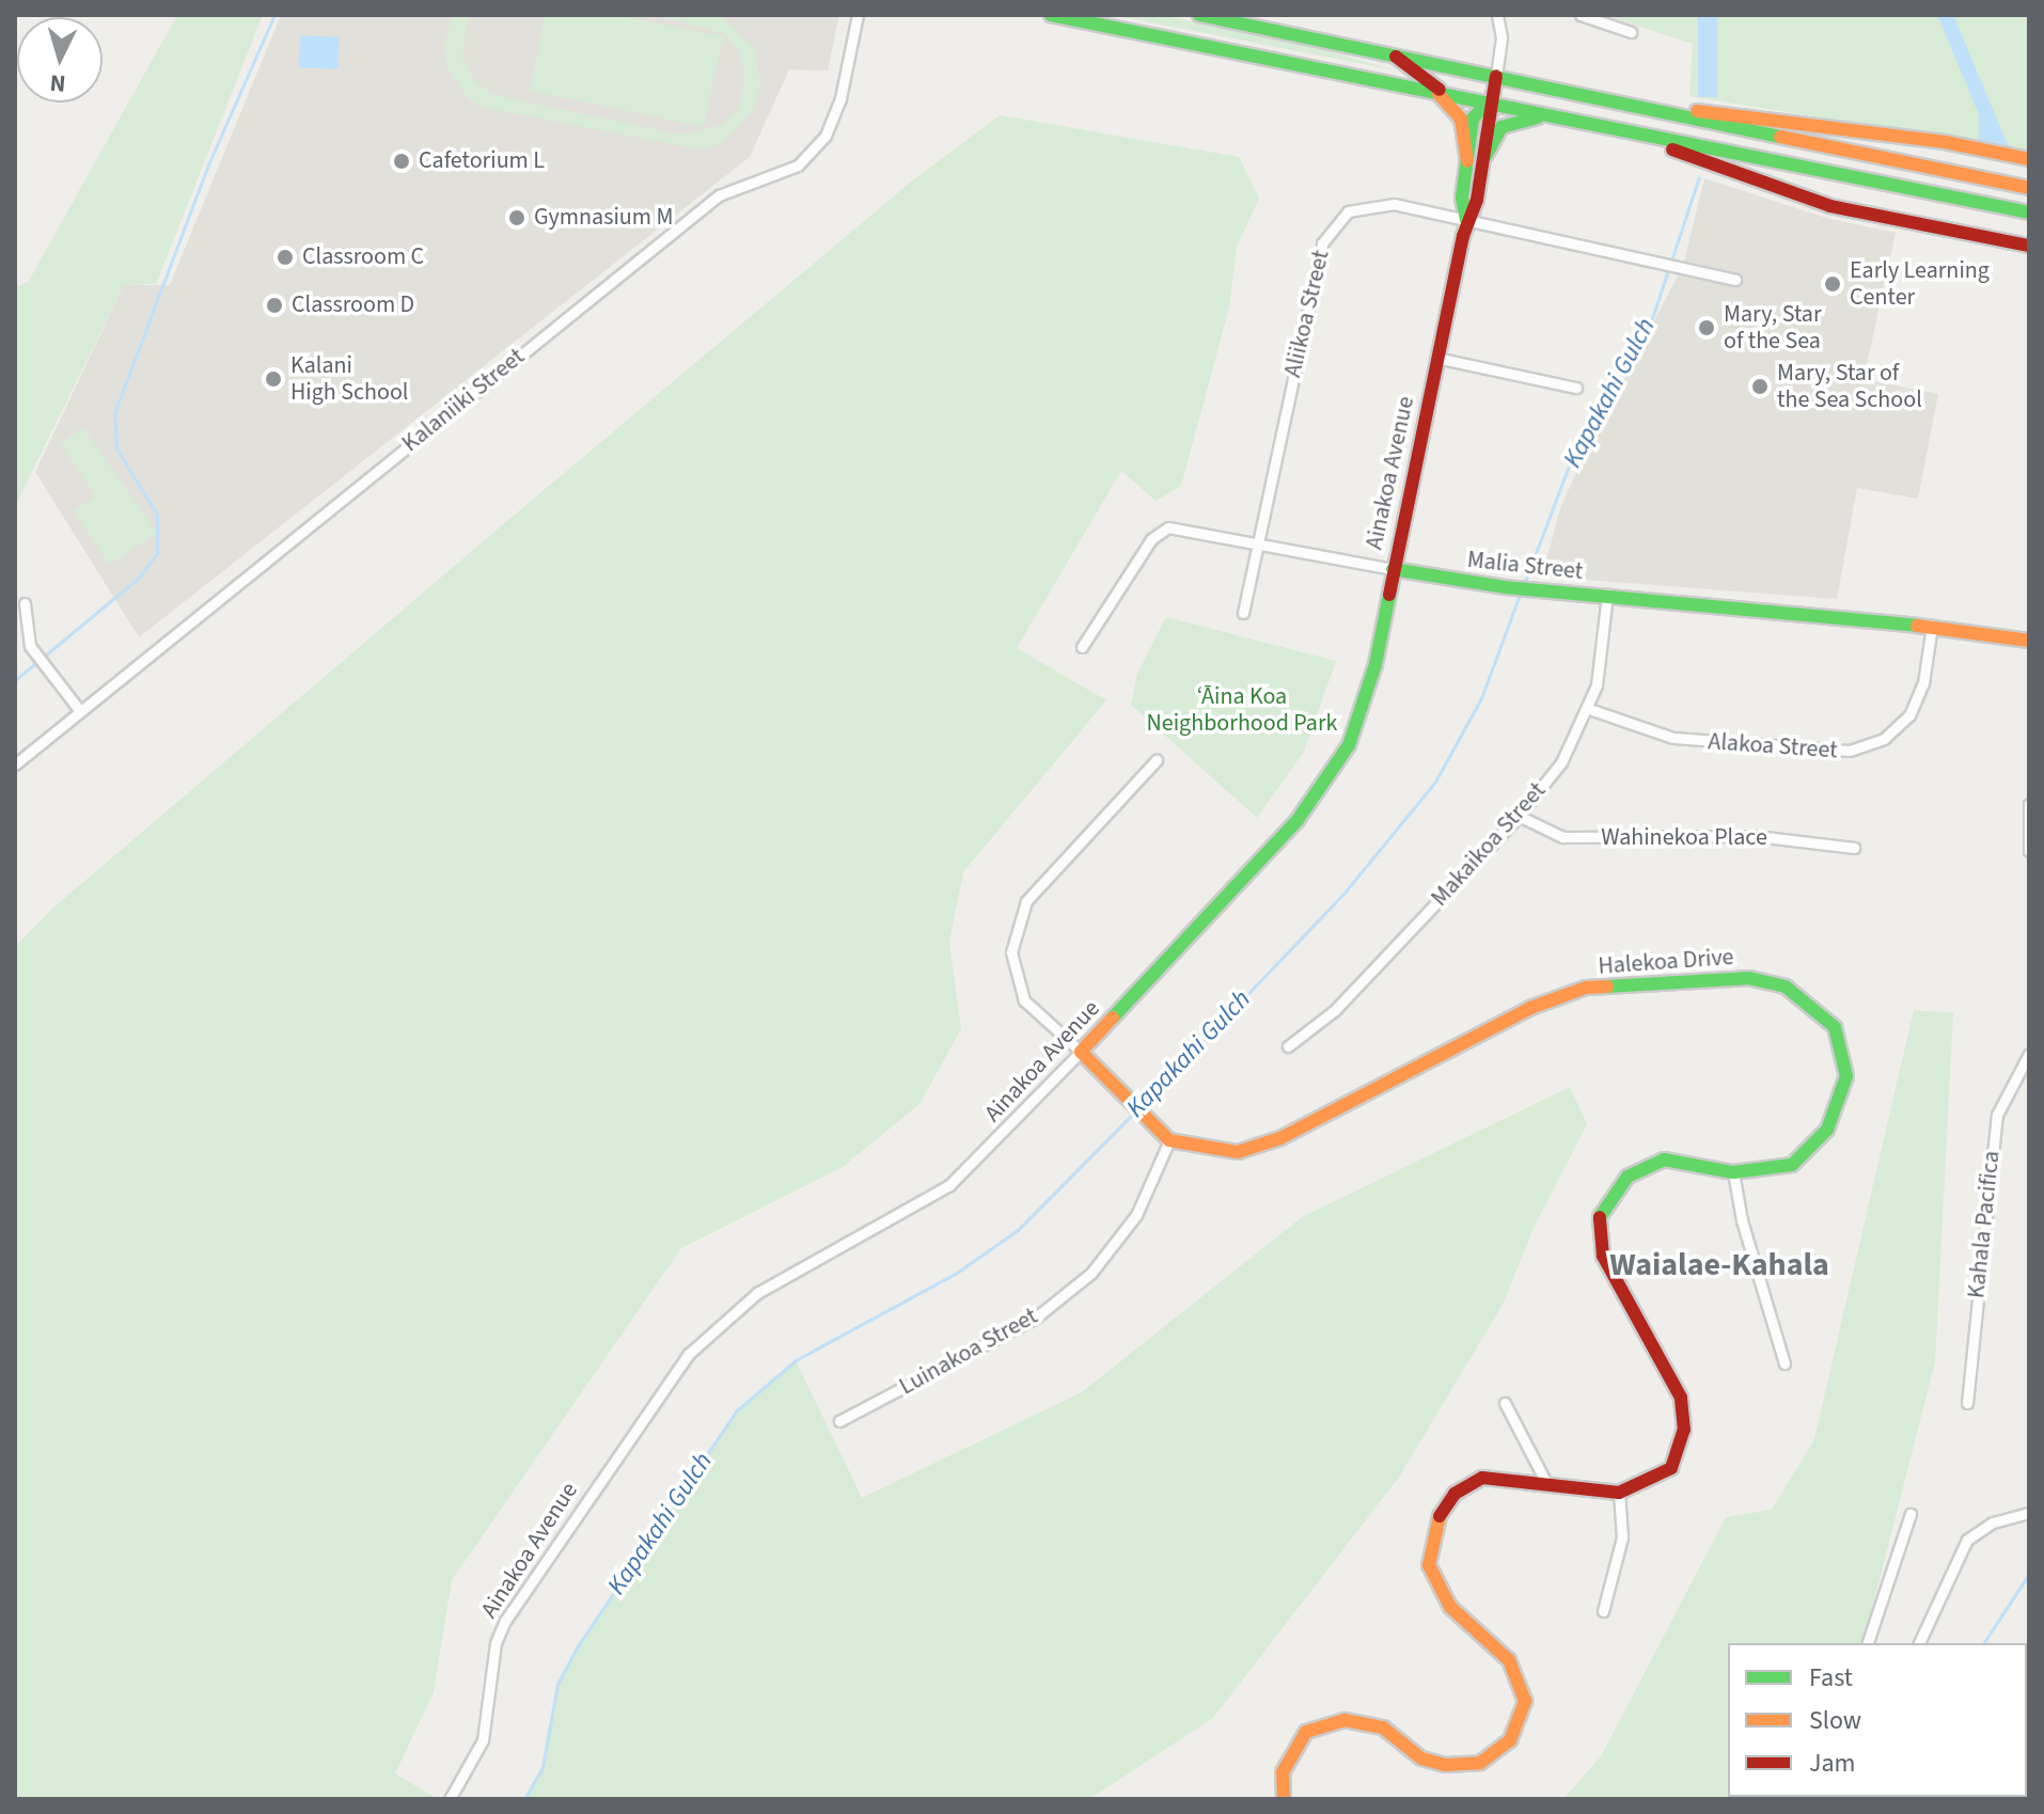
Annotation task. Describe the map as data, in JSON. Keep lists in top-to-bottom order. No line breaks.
{"streets":{"main road":["Ainakoa Avenue","Malia Street","Halekoa Drive"],"street":["Aliikoa Street","Kalaniiki Street","Alakoa Street","Wahinekoa Place","Makaikoa Street","Kahala Pacifica","Luinakoa Street"]},"crossings":[["Aliikoa Street","Ainakoa Avenue"],["Aliikoa Street","Malia Street"],["Ainakoa Avenue","Malia Street"],["Malia Street","Alakoa Street"],["Malia Street","Makaikoa Street"],["Alakoa Street","Makaikoa Street"],["Wahinekoa Place","Makaikoa Street"],["Halekoa Drive","Luinakoa Street"]],"districts":["Waialae-Kahala"],"water":["Kapakahi Gulch"],"parks":["‘Āina Koa Neighborhood Park"],"places":["Cafetorium L","Gymnasium M","Classroom C","Early Learning Center","Classroom D","Mary, Star of the Sea","Kalani High School","Mary, Star of the Sea School"],"legend":["Fast","Slow","Jam"],"north":"bottom"}
